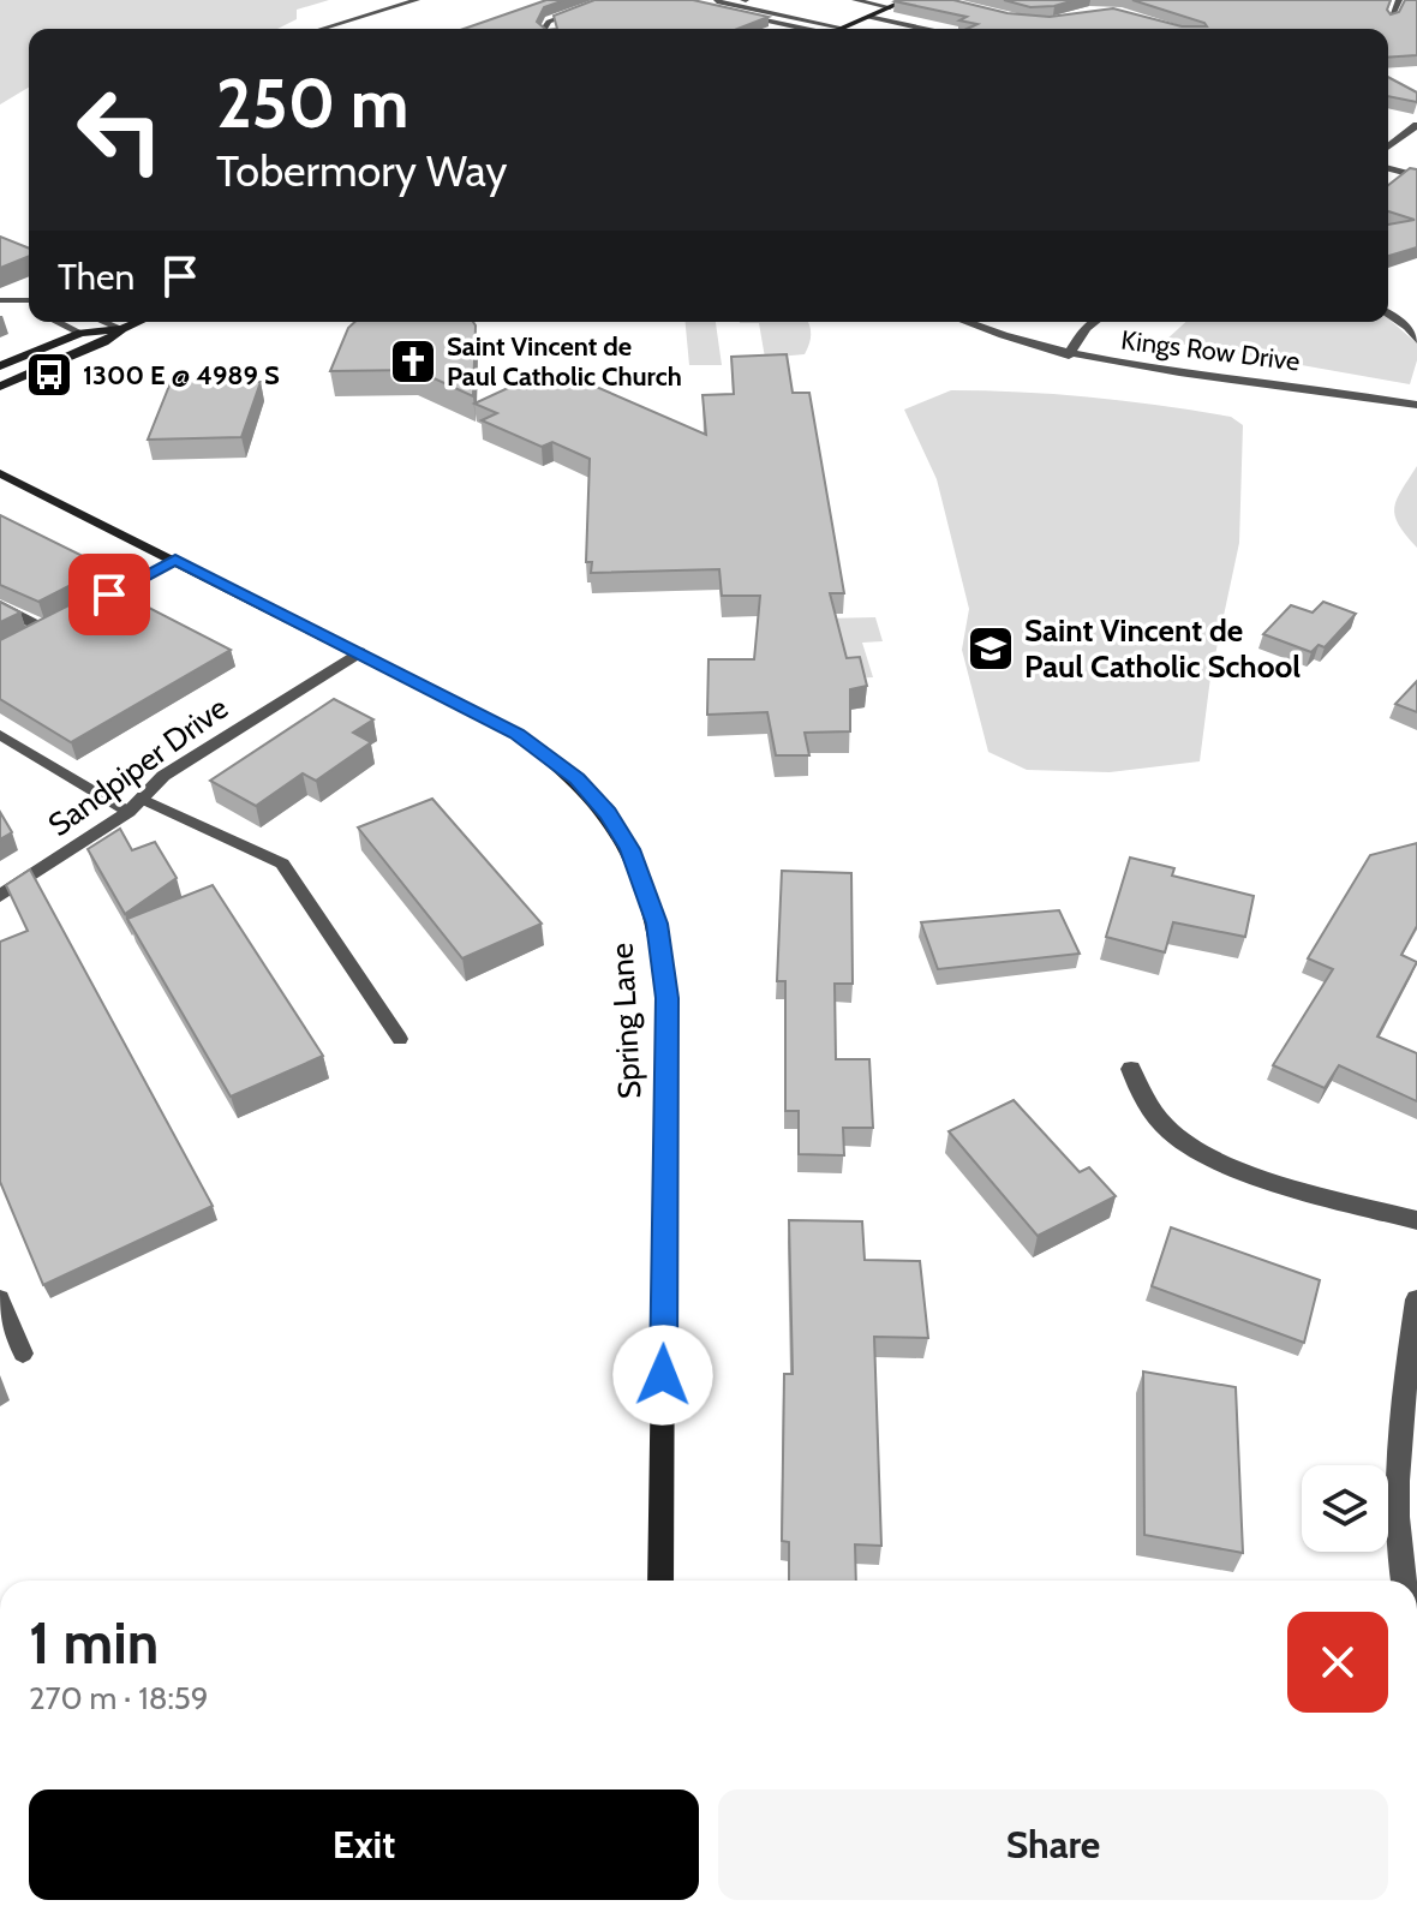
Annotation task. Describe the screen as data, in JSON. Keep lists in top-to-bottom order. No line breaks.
{"streets":{"street":["Kings Row Drive","Sandpiper Drive","Spring Lane"]},"crossings":[["Sandpiper Drive","Spring Lane"]],"places":{"church":["Saint Vincent de Paul Catholic Church"],"bus stop":["1300 E @ 4989 S"],"school or university":["Saint Vincent de Paul Catholic School"]},"page":{"turn":["250 m","Tobermory Way"],"then":"Then","heading":["1 min","270 m · 18:59"],"buttons":["Exit","Share"]}}
